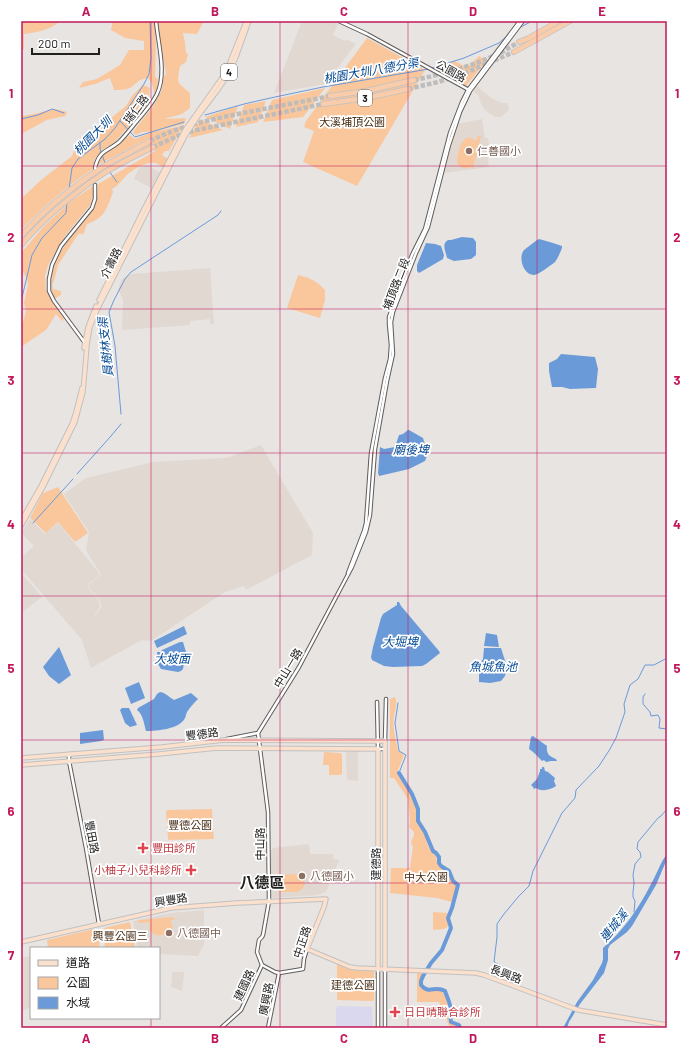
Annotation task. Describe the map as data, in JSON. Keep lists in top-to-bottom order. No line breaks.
{"streets":{"highway":["3"],"main road":["4","介壽路","豐德路","建德路","興豐路","中正路","長興路"],"street":["公園路","瑞仁路","埔頂路二段","中山一路","豐田路","中山路","建國路","廣興路"]},"crossings":[["公園路","埔頂路二段"],["埔頂路二段","中山一路"],["豐德路","豐田路"],["豐德路","中山路"],["豐德路","建德路"],["豐田路","興豐路"],["中山路","興豐路"],["中山路","建國路"],["建德路","長興路"],["興豐路","中正路"],["中正路","廣興路"]],"districts":["八德區"],"water":["桃園大圳八德分渠","桃園大圳","員樹林支渠","廟後埤","大堀埤","大坡面","魚城魚池","連城溪"],"parks":["大溪埔頂公園","豐德公園","中大公園","興豐公園三","建德公園"],"places":{"other":["仁善國小","八德國小","八德國中"],"health":["豐田診所","小柚子小兒科診所","日日晴聯合診所"]},"legend":["道路","公園","水域"],"scale_bar":"200 m","grid":{"columns":["A","B","C","D","E"],"rows":["1","2","3","4","5","6","7"]}}
